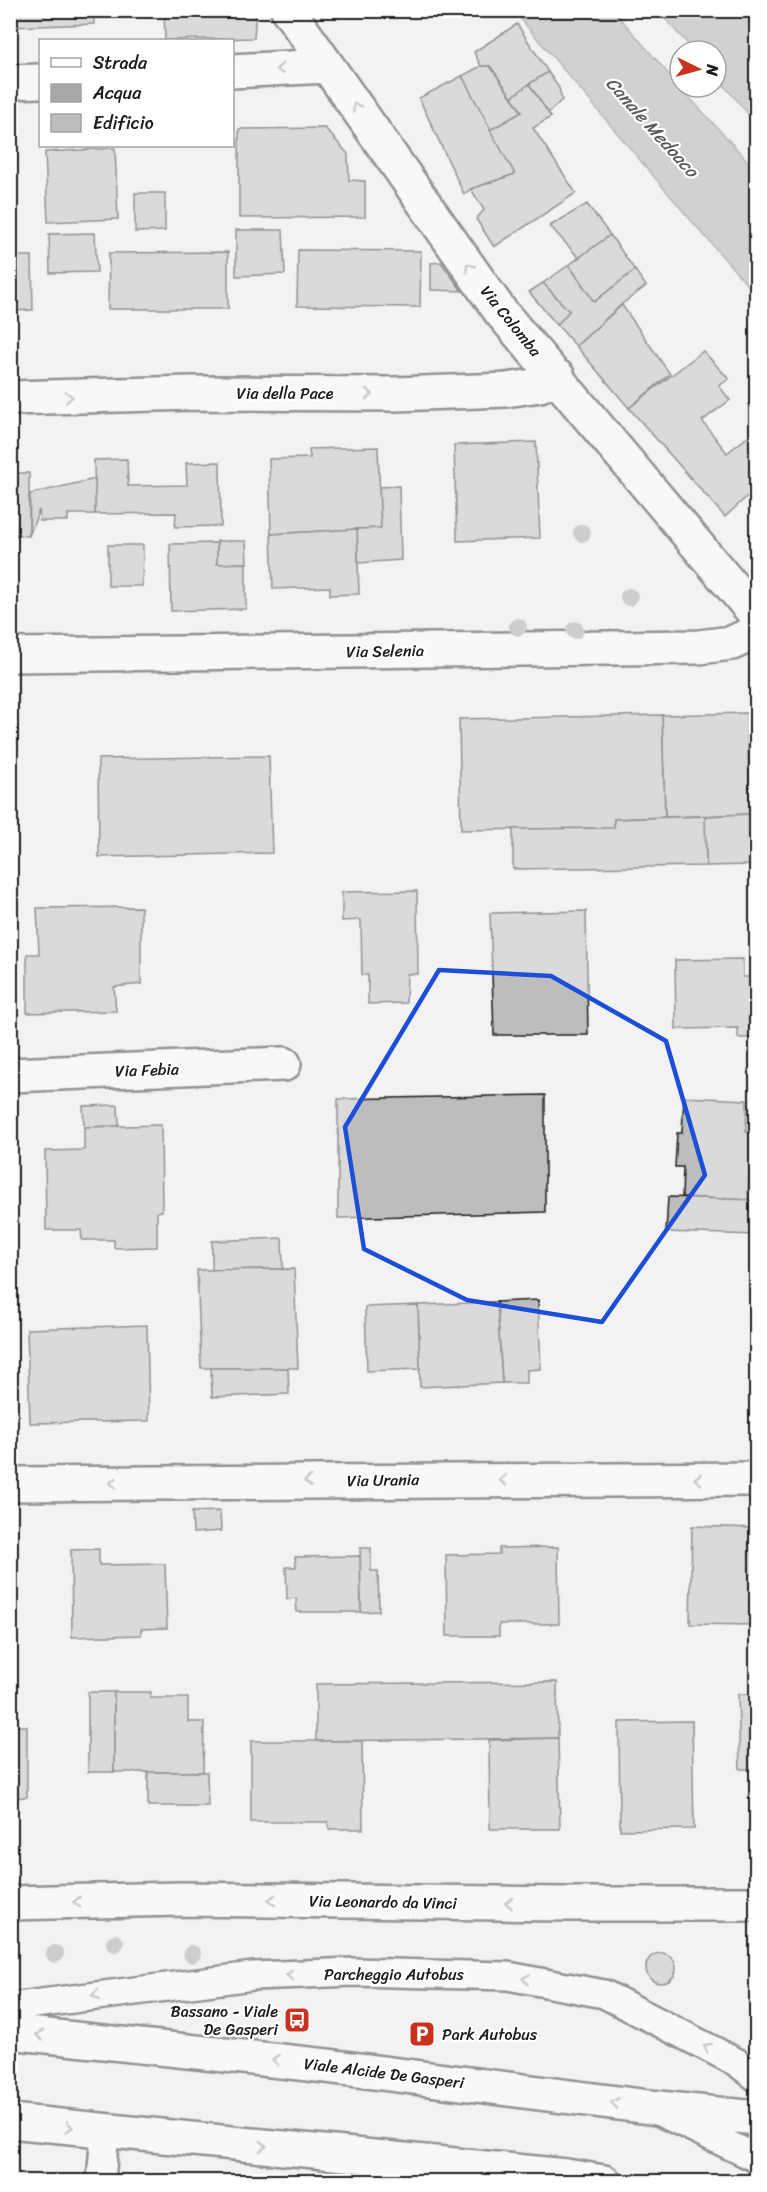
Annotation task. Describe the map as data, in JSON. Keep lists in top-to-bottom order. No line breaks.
{"streets":{"street":["Via Colomba","Via della Pace","Via Selenia","Via Febia","Via Urania","Via Leonardo da Vinci","Viale Alcide De Gasperi"],"lane":["Parcheggio Autobus"]},"crossings":[["Via Colomba","Via della Pace"]],"one_way":["Via Colomba","Via della Pace","Via Urania","Parcheggio Autobus"],"water":["Canale Medoaco"],"places":{"bus stop":["Bassano - Viale De Gasperi"],"parking":["Park Autobus"]},"legend":["Strada","Acqua","Edificio"],"north":"right"}
